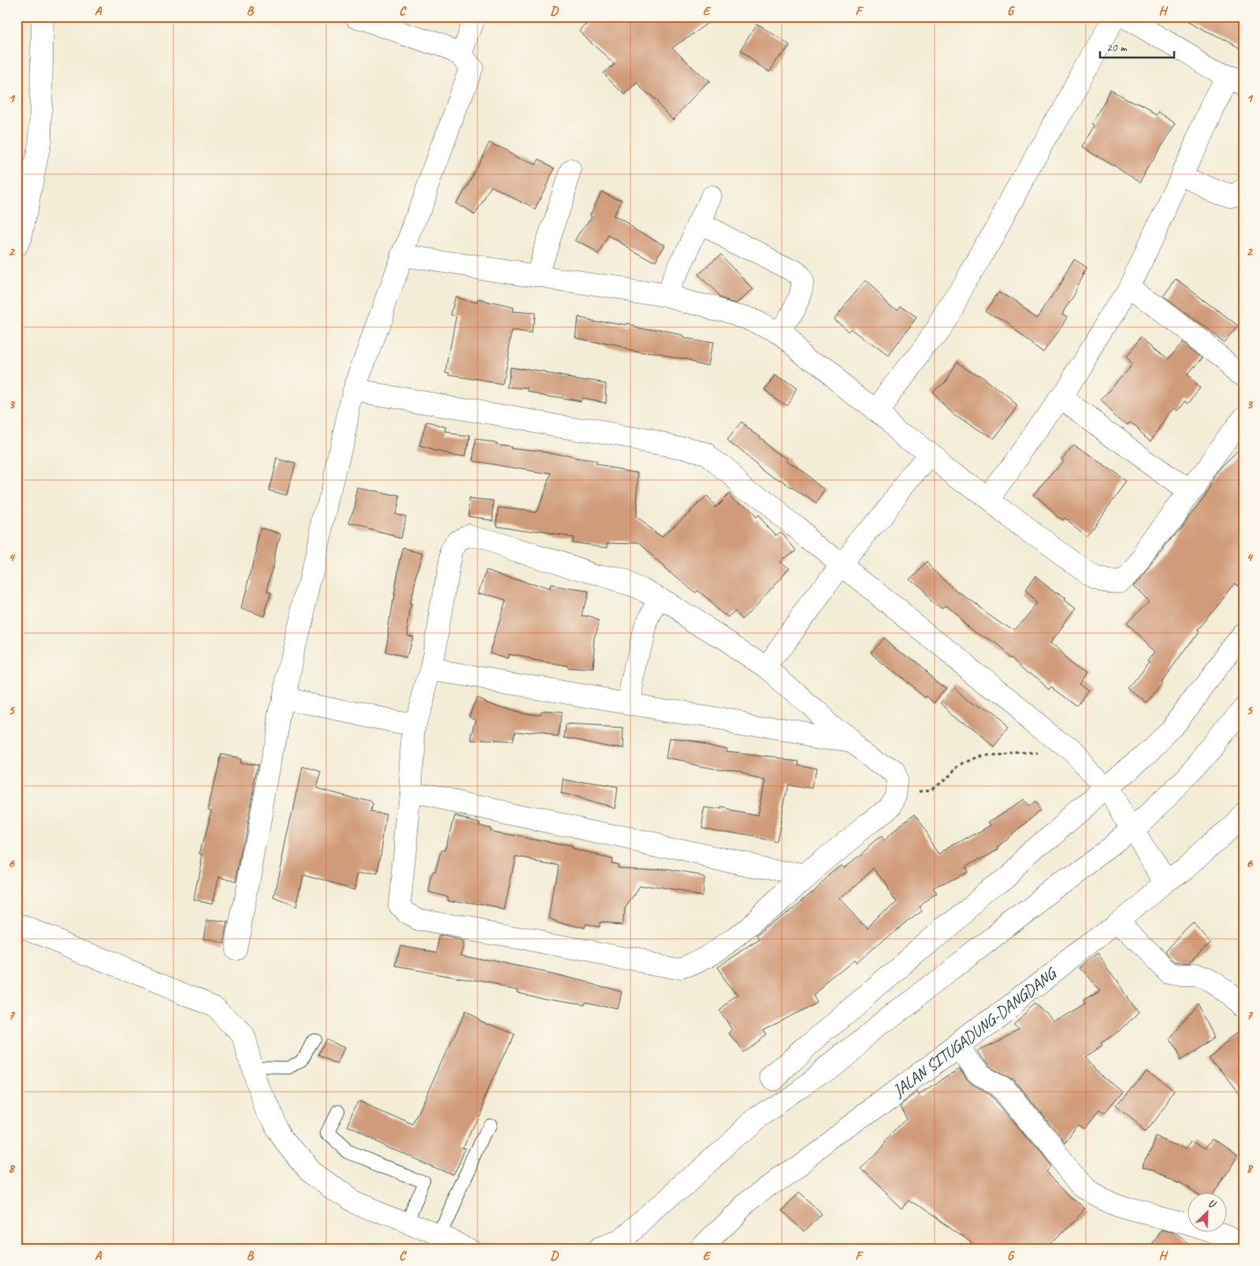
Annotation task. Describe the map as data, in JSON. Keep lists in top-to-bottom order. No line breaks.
{"streets":{"street":["JALAN SITUGADUNG-DANGDANG"]},"scale_bar":"20 m","north":"top right","grid":{"columns":["A","B","C","D","E","F","G","H"],"rows":["1","2","3","4","5","6","7","8"]}}
